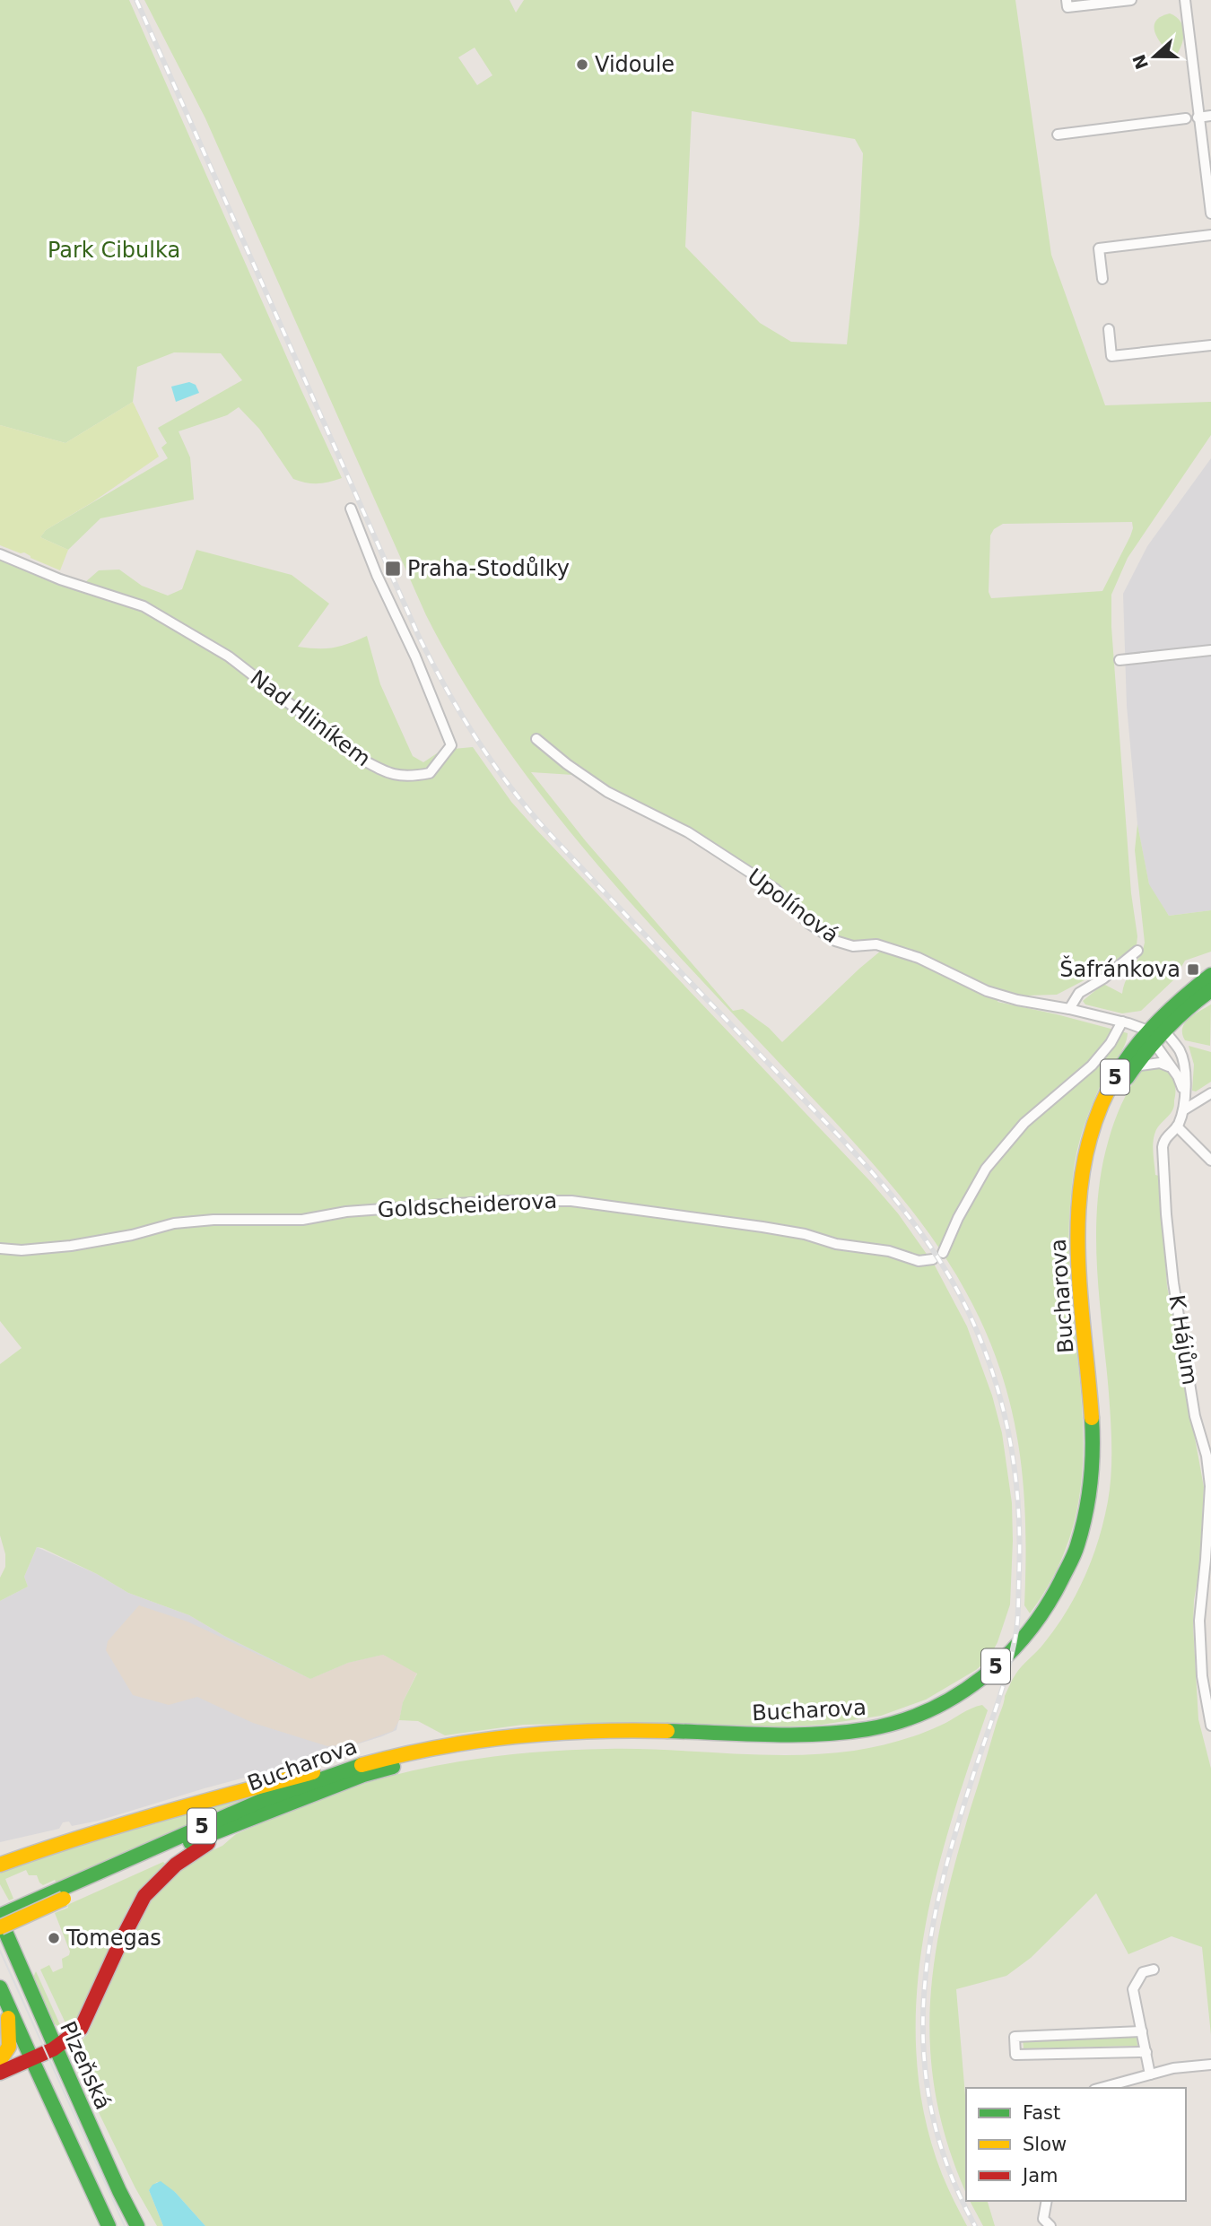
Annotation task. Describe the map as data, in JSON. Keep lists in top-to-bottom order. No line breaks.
{"streets":{"main road":["5","Bucharova","Plzeňská"],"street":["Nad Hliníkem","Upolínová","Goldscheiderova","K Hájům"]},"crossings":[["Upolínová","Bucharova"],["5","Bucharova"],["5","Plzeňská"],["Bucharova","K Hájům"]],"parks":["Park Cibulka"],"places":{"other":["Vidoule","Tomegas"],"transit":["Praha-Stodůlky","Šafránkova"]},"legend":["Fast","Slow","Jam"],"north":"left"}
